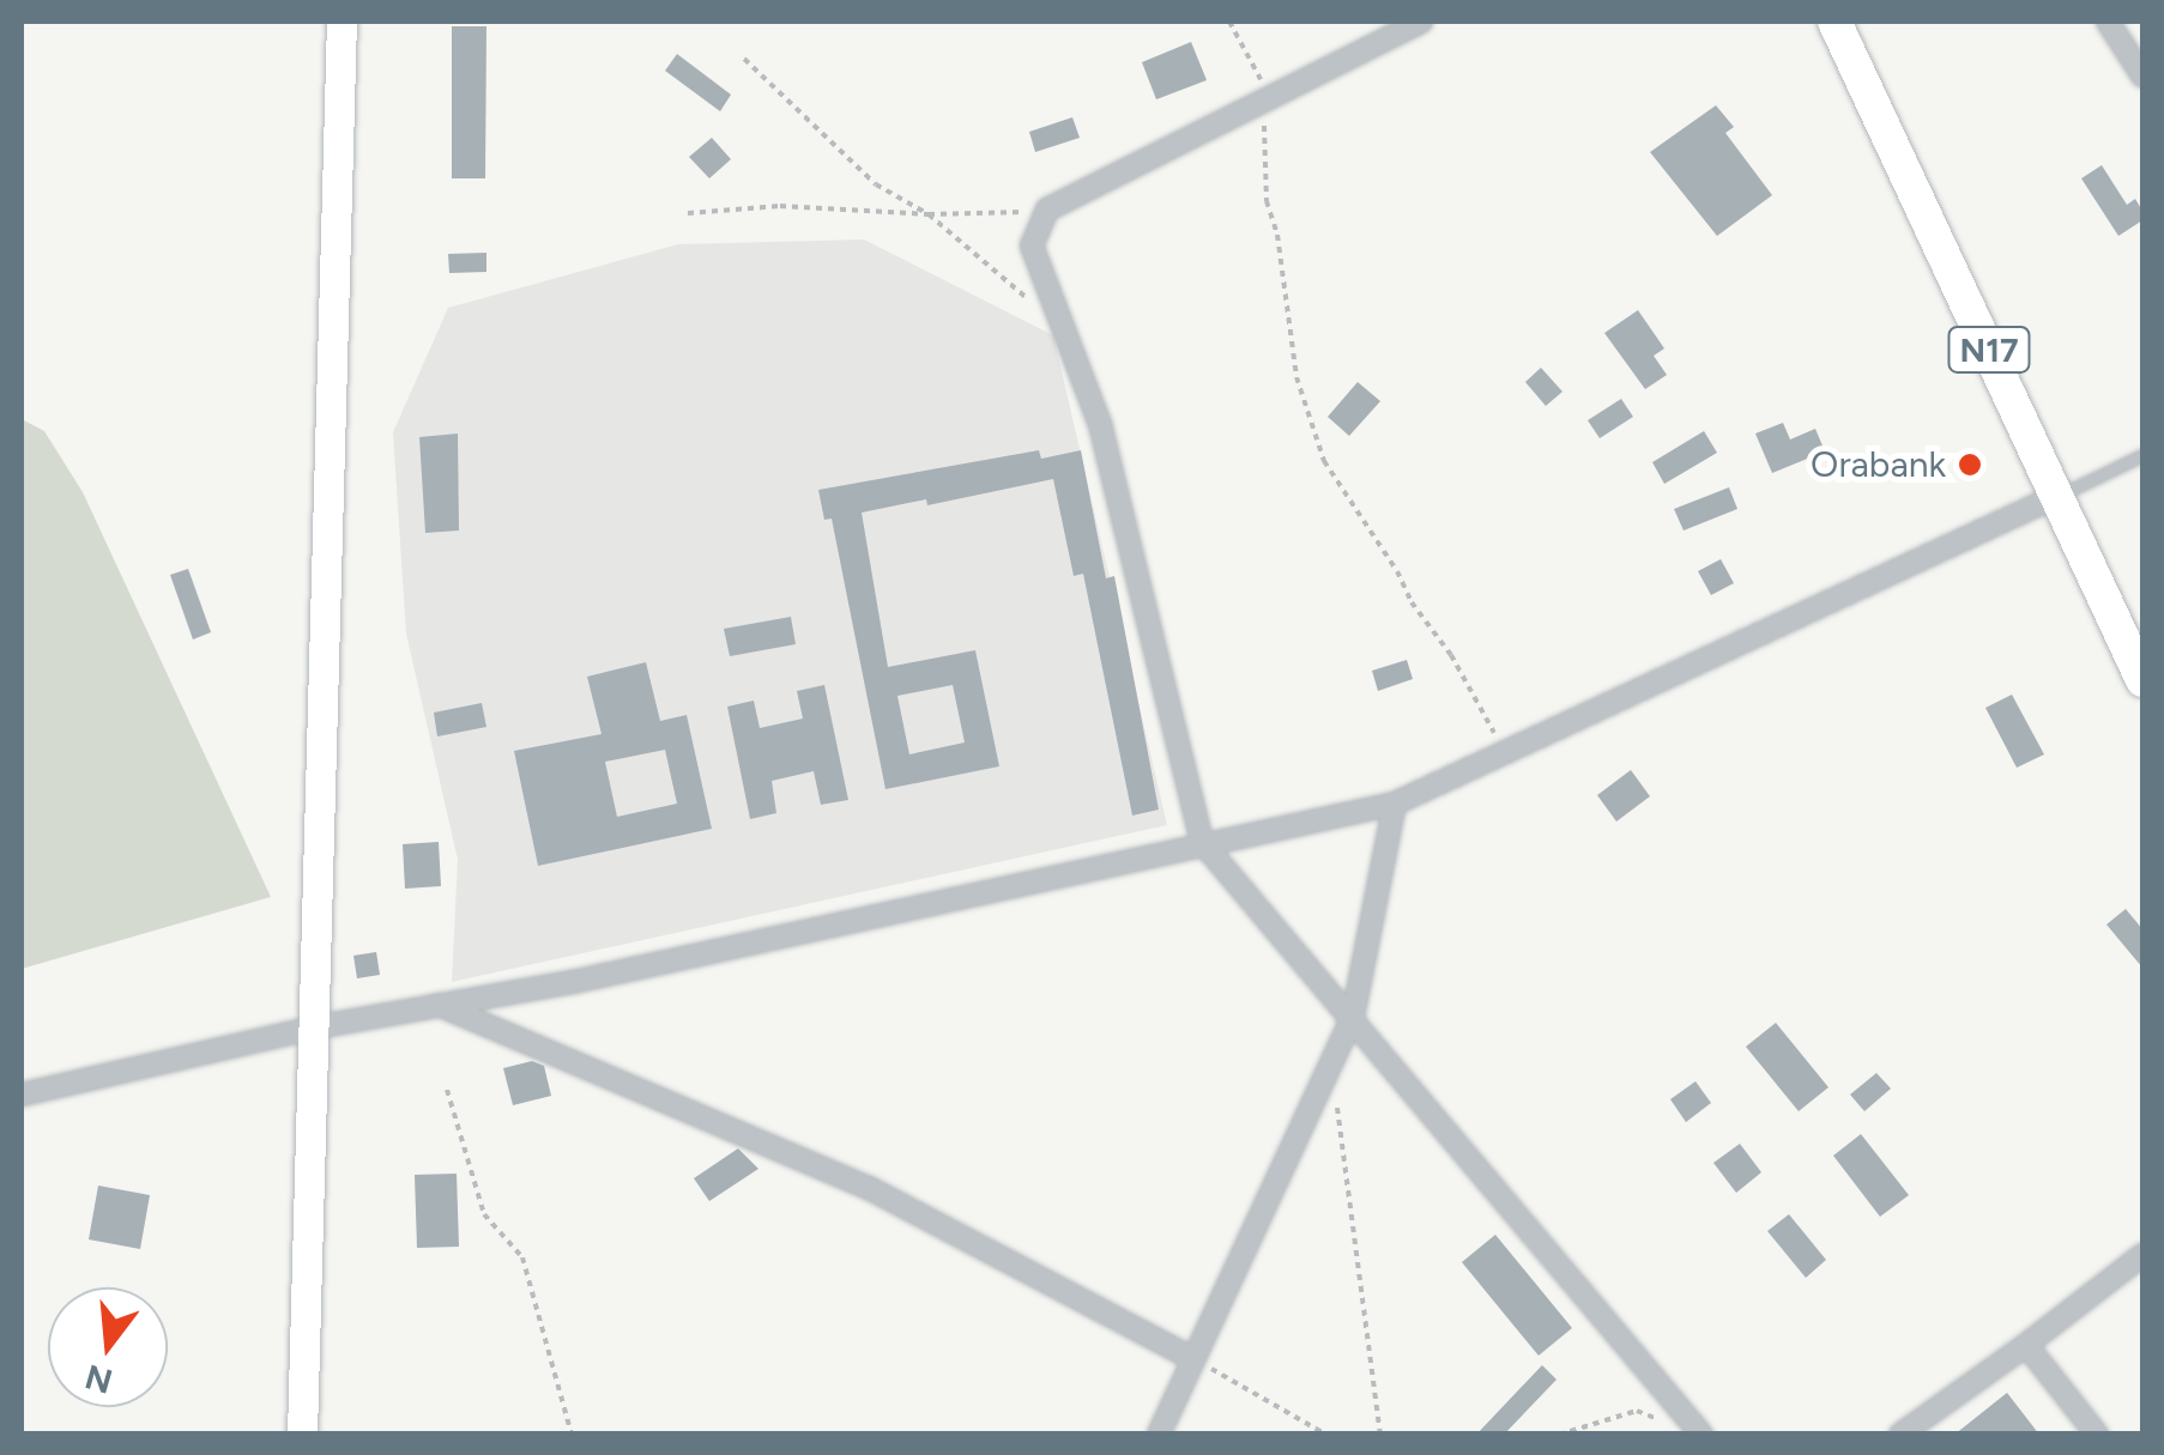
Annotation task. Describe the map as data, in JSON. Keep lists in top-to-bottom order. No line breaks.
{"streets":{"main road":["N17"]},"places":["Orabank"],"north":"bottom"}
